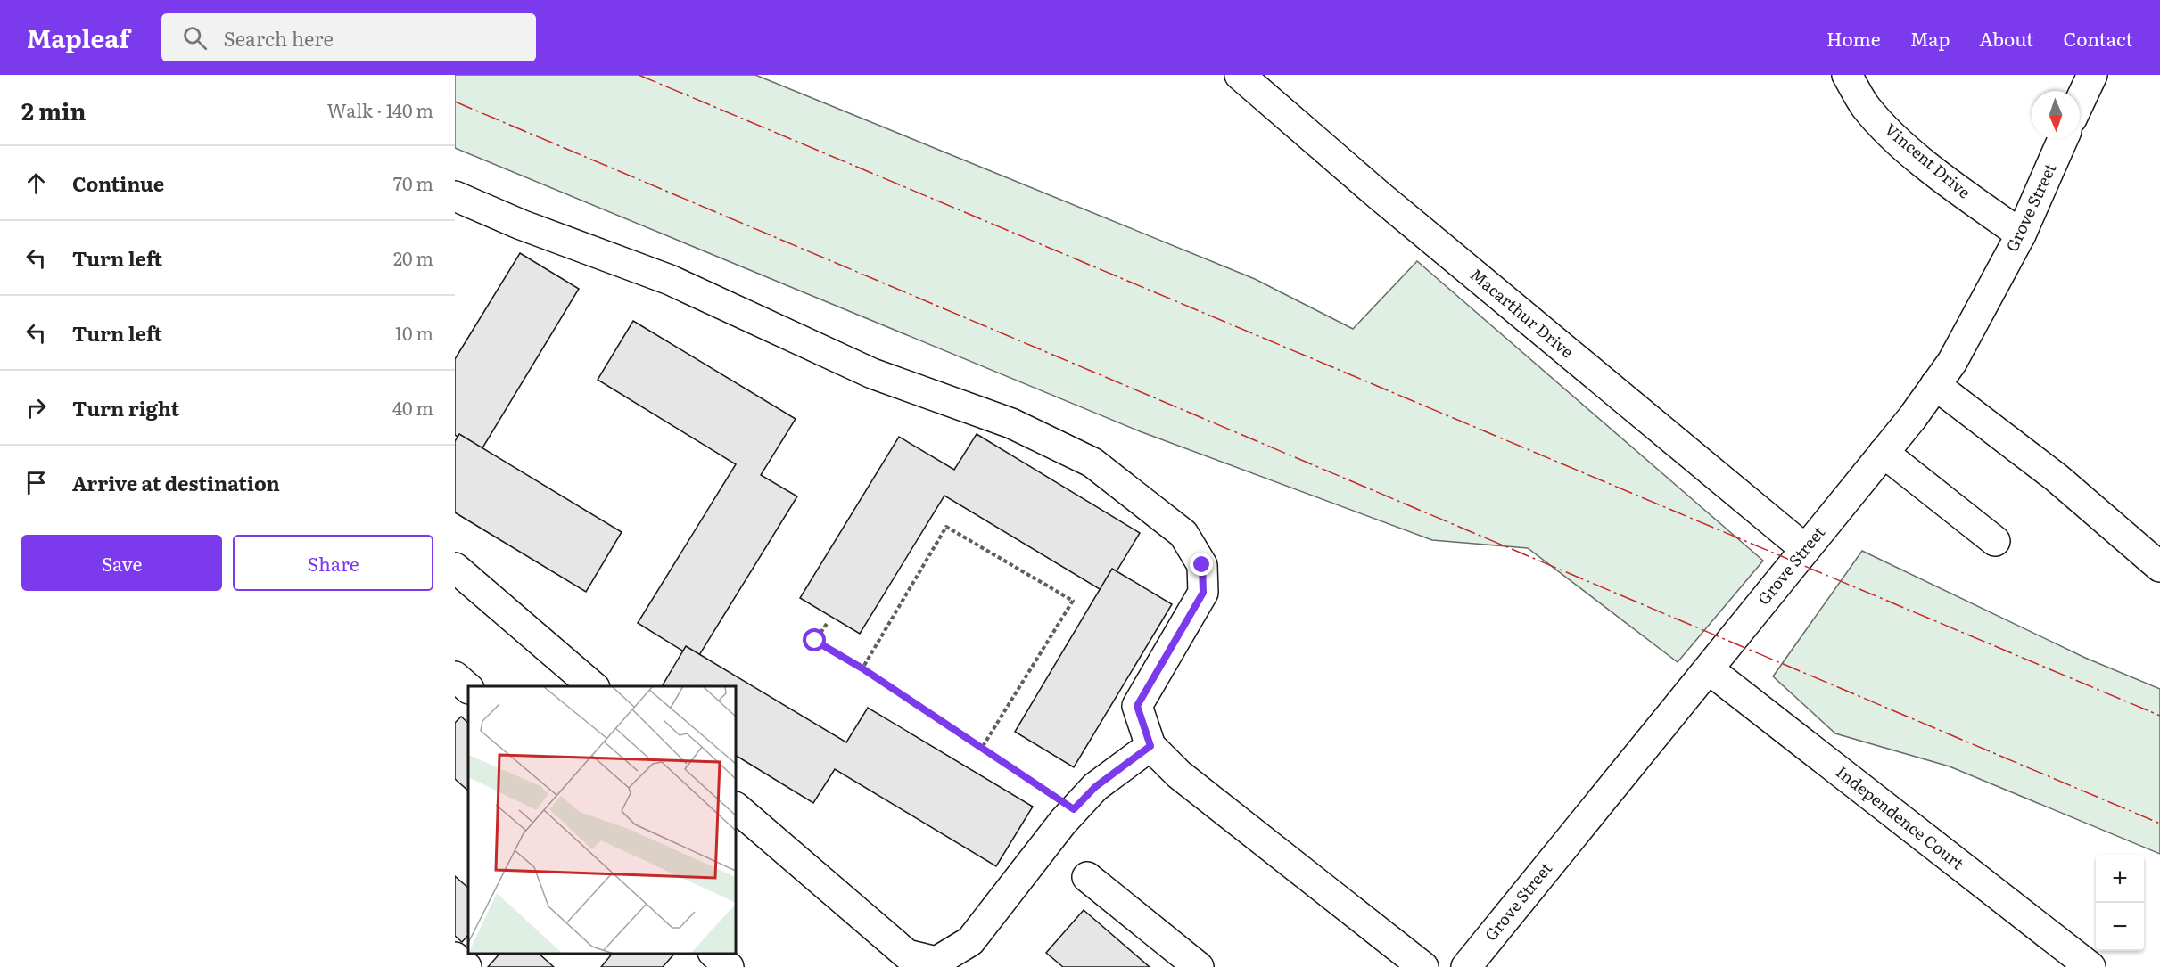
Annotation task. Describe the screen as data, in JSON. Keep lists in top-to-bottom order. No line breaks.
{"streets":{"street":["Vincent Drive","Grove Street","Macarthur Drive","Independence Court"]},"crossings":[["Vincent Drive","Grove Street"],["Grove Street","Macarthur Drive"],["Grove Street","Independence Court"]],"north":"bottom","page":{"header":"Mapleaf","search":"Search here","nav":["Home","Map","About","Contact"],"heading":["2 min","Walk · 140 m"],"list":[["Continue","70 m"],["Turn left","20 m"],["Turn left","10 m"],["Turn right","40 m"],"Arrive at destination"],"buttons":["Save","Share"],"map_buttons":["+","−"]}}
